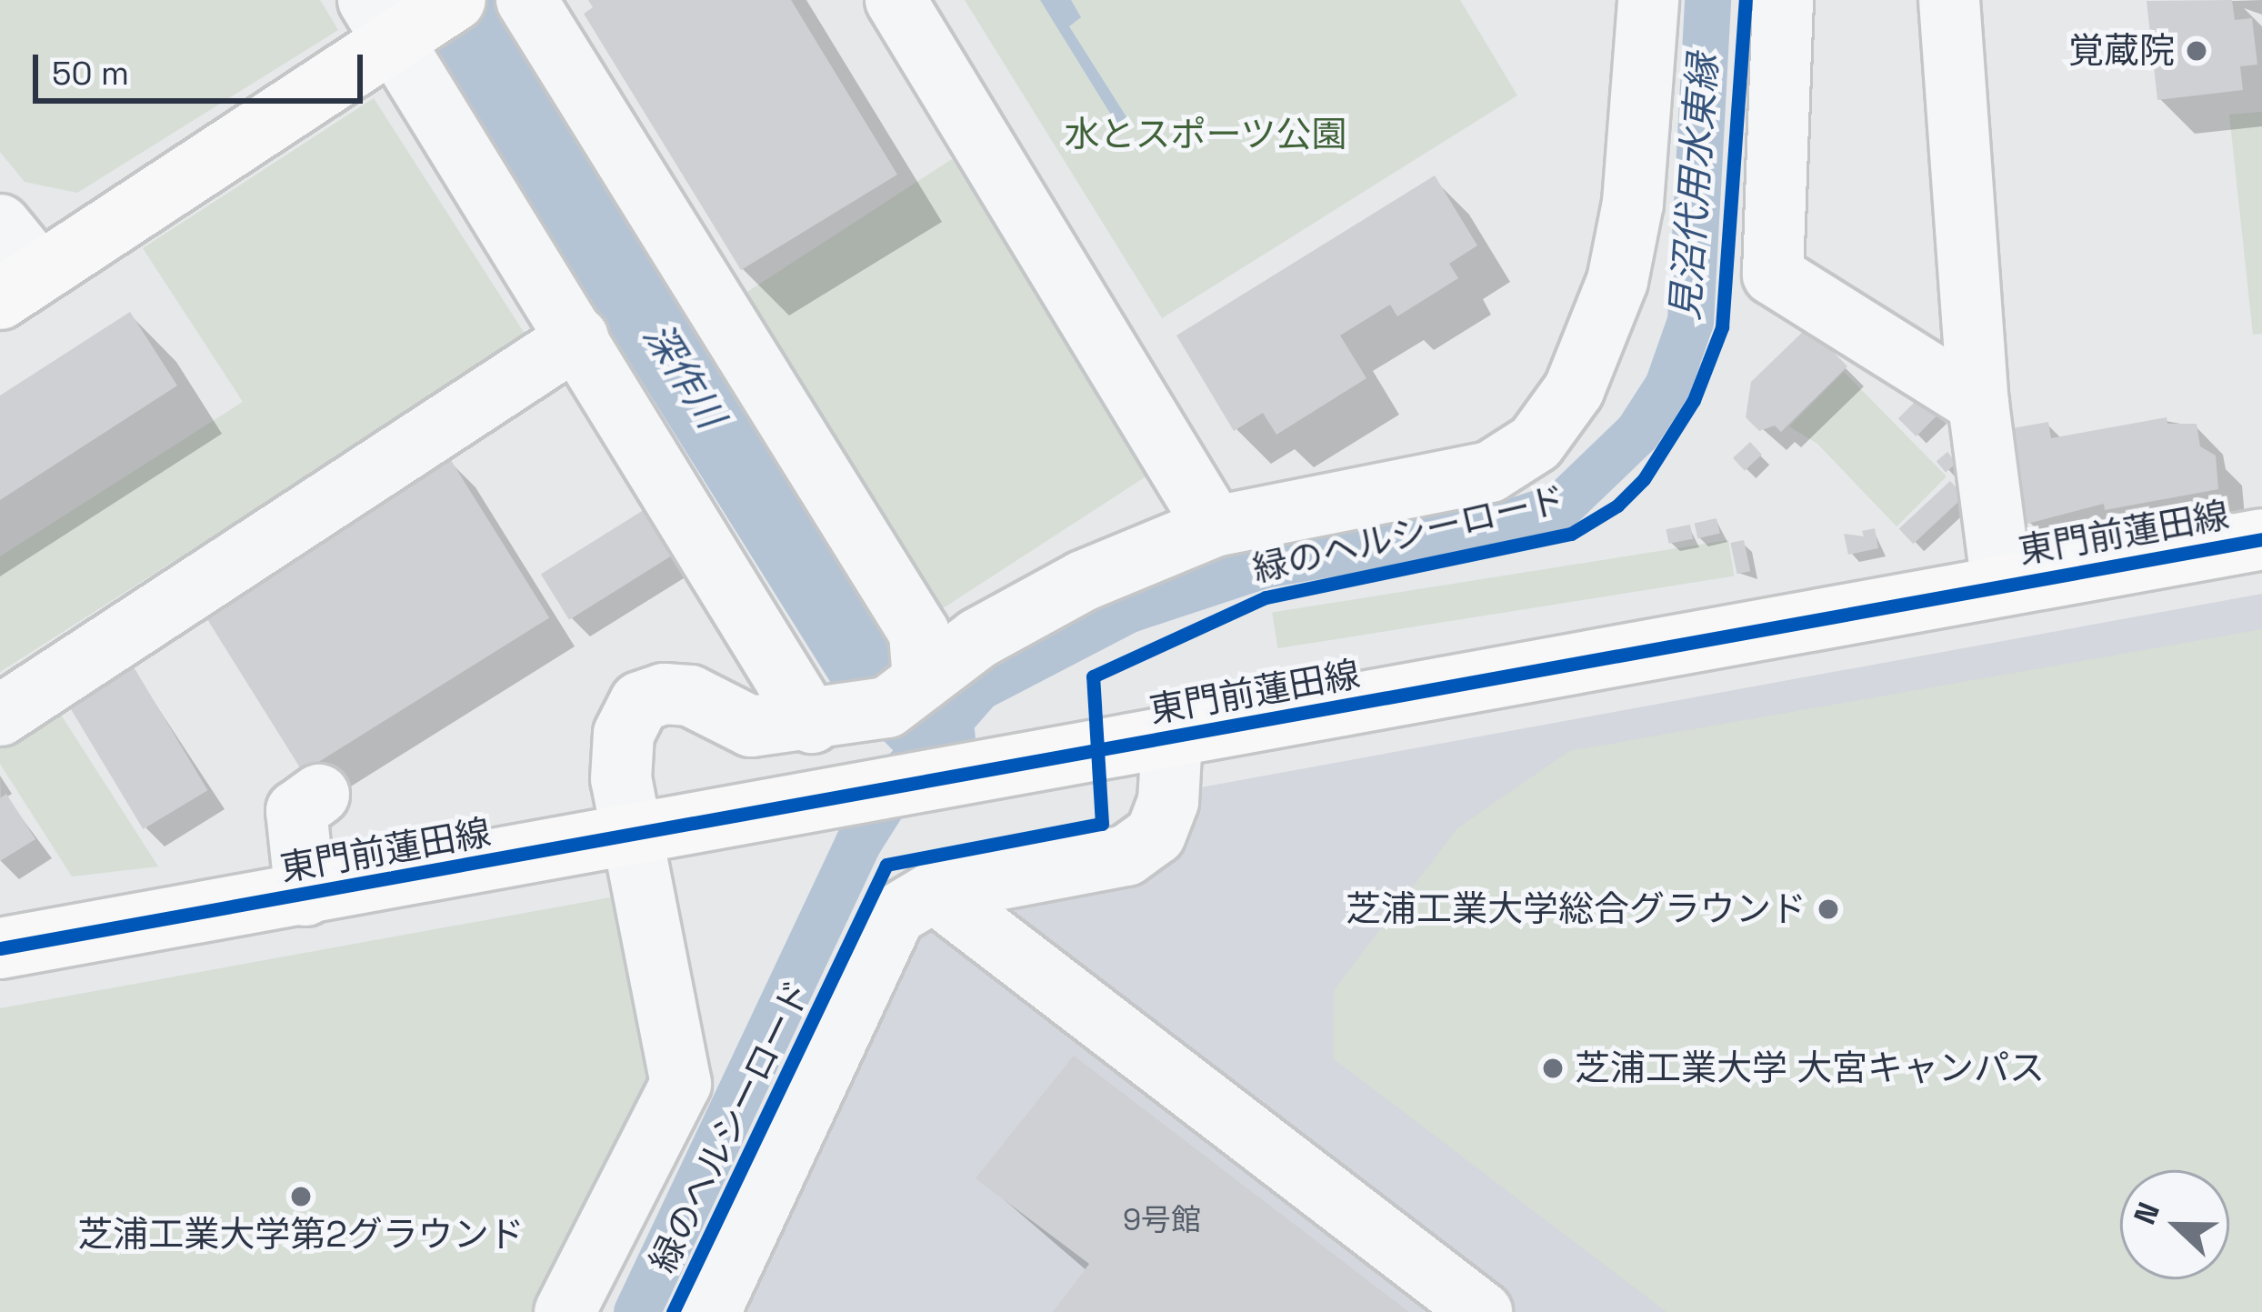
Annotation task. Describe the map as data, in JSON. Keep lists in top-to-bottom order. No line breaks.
{"streets":{"main road":["東門前蓮田線"],"cycle path":["緑のヘルシーロード"]},"water":["見沼代用水東縁","深作川"],"parks":["水とスポーツ公園"],"places":["覚蔵院","芝浦工業大学総合グラウンド","芝浦工業大学 大宮キャンパス","芝浦工業大学第2グラウンド"],"house_numbers":["9号館"],"scale_bar":"50 m","north":"left"}
